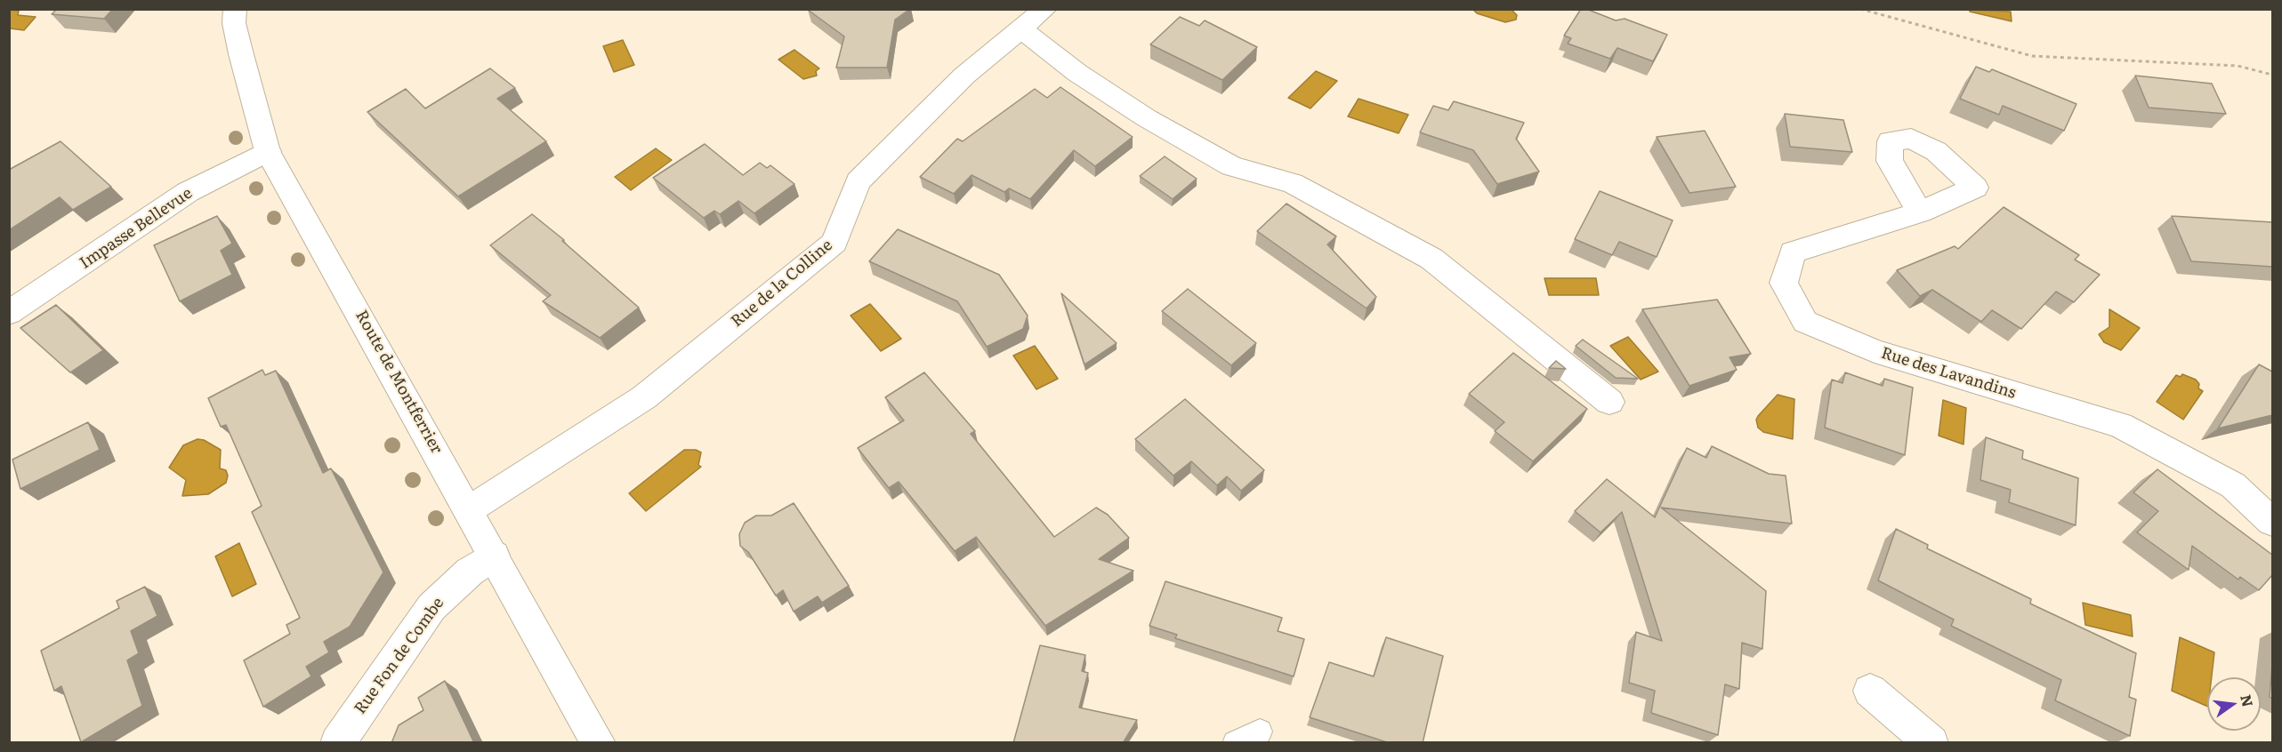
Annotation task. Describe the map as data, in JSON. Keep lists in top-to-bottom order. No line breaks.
{"streets":{"street":["Impasse Bellevue","Rue de la Colline","Rue des Lavandins","Route de Montferrier","Rue Fon de Combe"]},"crossings":[["Impasse Bellevue","Route de Montferrier"],["Rue de la Colline","Route de Montferrier"],["Route de Montferrier","Rue Fon de Combe"]],"north":"right"}
